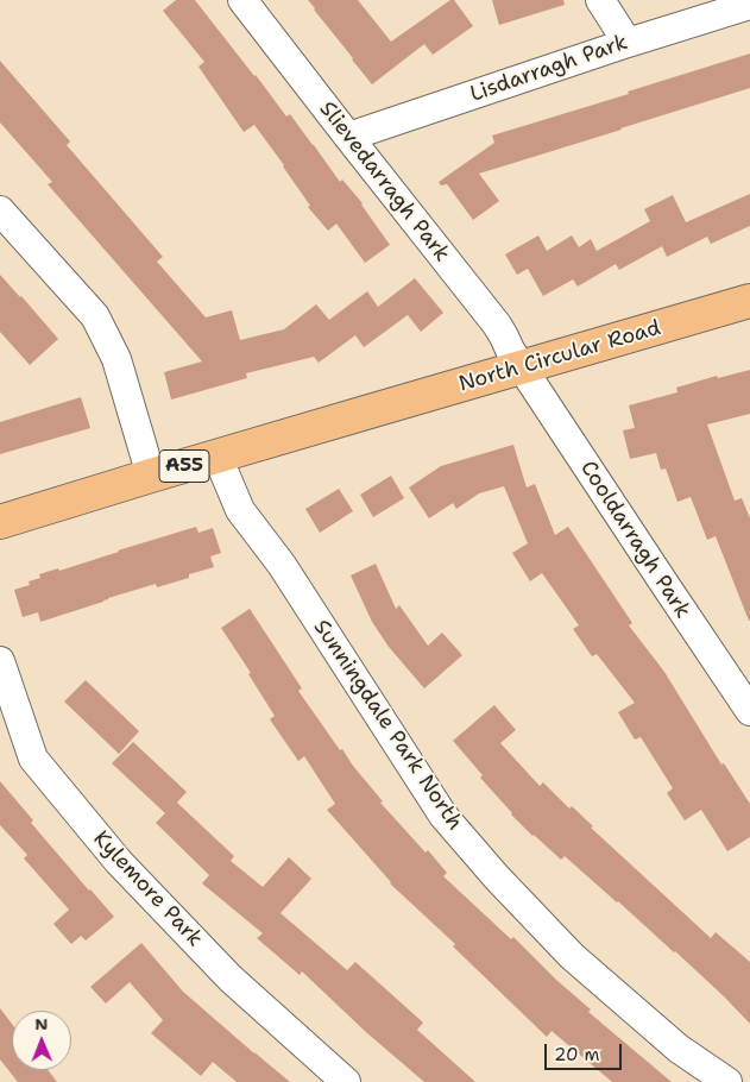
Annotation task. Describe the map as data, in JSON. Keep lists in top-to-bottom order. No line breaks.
{"streets":{"highway":["North Circular Road","A55"],"street":["Lisdarragh Park","Slievedarragh Park","Cooldarragh Park","Sunningdale Park North","Kylemore Park"]},"crossings":[["Lisdarragh Park","Slievedarragh Park"],["Slievedarragh Park","North Circular Road"],["Slievedarragh Park","Cooldarragh Park"],["North Circular Road","A55"],["North Circular Road","Cooldarragh Park"],["North Circular Road","Sunningdale Park North"],["A55","Sunningdale Park North"]],"scale_bar":"20 m","north":"top"}
